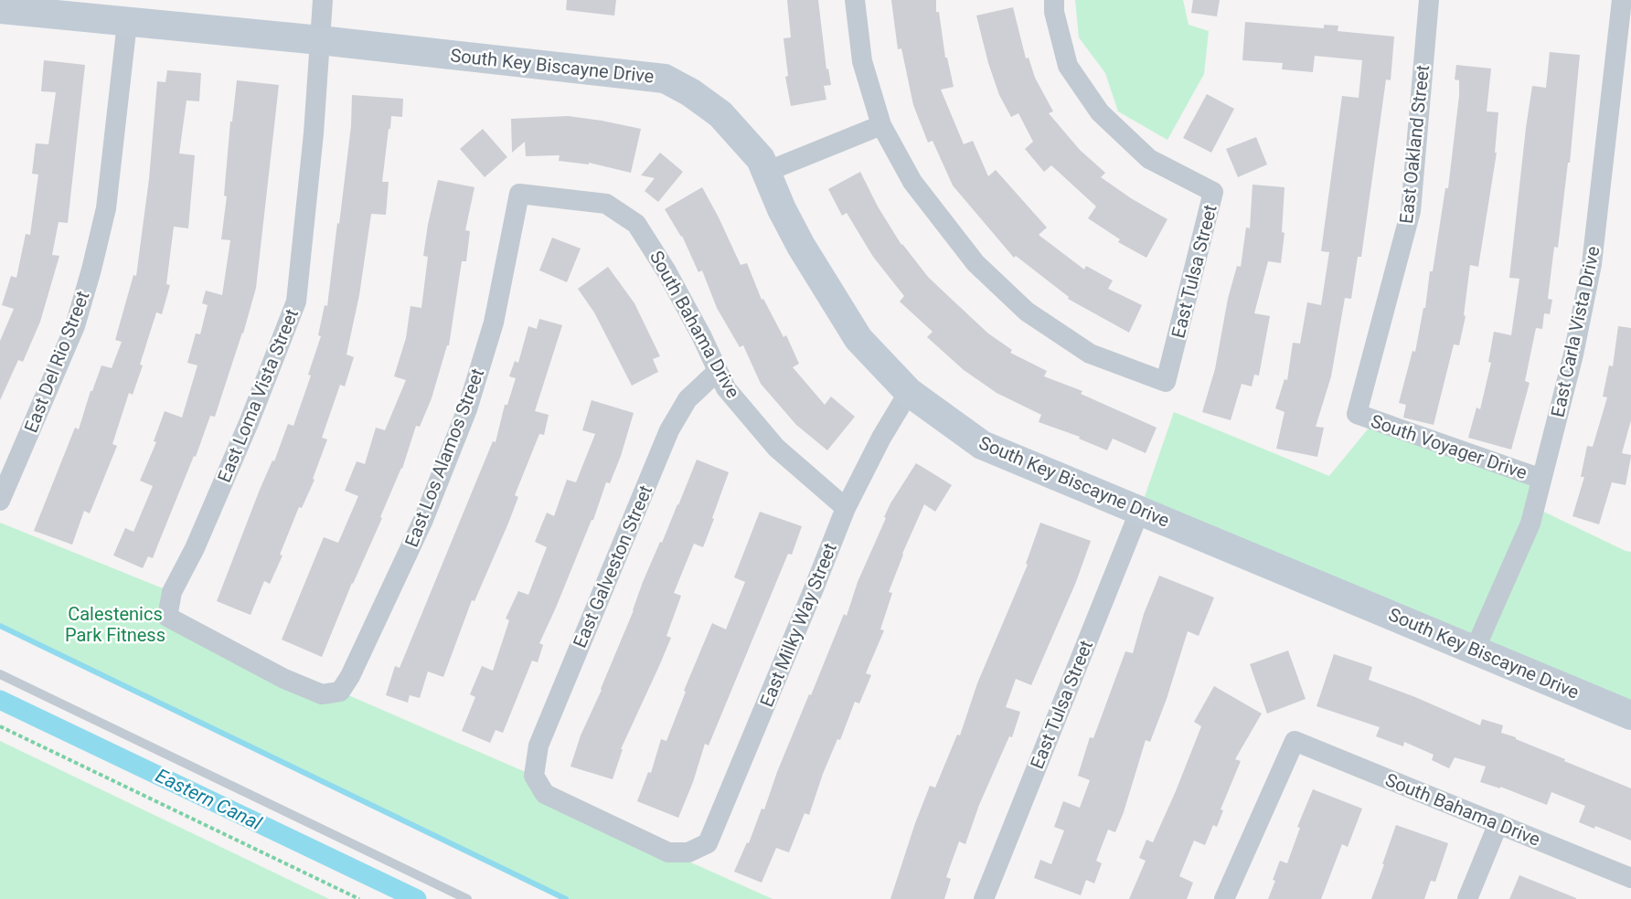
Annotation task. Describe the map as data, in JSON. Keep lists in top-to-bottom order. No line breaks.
{"streets":{"street":["South Key Biscayne Drive","East Oakland Street","East Tulsa Street","South Bahama Drive","East Carla Vista Drive","East Del Rio Street","East Loma Vista Street","South Voyager Drive","East Los Alamos Street","East Galveston Street","East Milky Way Street"]},"crossings":[["South Key Biscayne Drive","East Tulsa Street"],["South Key Biscayne Drive","East Carla Vista Drive"],["South Key Biscayne Drive","East Del Rio Street"],["South Key Biscayne Drive","East Loma Vista Street"],["South Key Biscayne Drive","East Milky Way Street"],["East Oakland Street","South Voyager Drive"],["South Bahama Drive","East Los Alamos Street"],["South Bahama Drive","East Galveston Street"],["South Bahama Drive","East Milky Way Street"],["East Carla Vista Drive","South Voyager Drive"],["East Loma Vista Street","East Los Alamos Street"],["East Galveston Street","East Milky Way Street"]],"water":["Eastern Canal"],"parks":["Calestenics Park Fitness"]}
